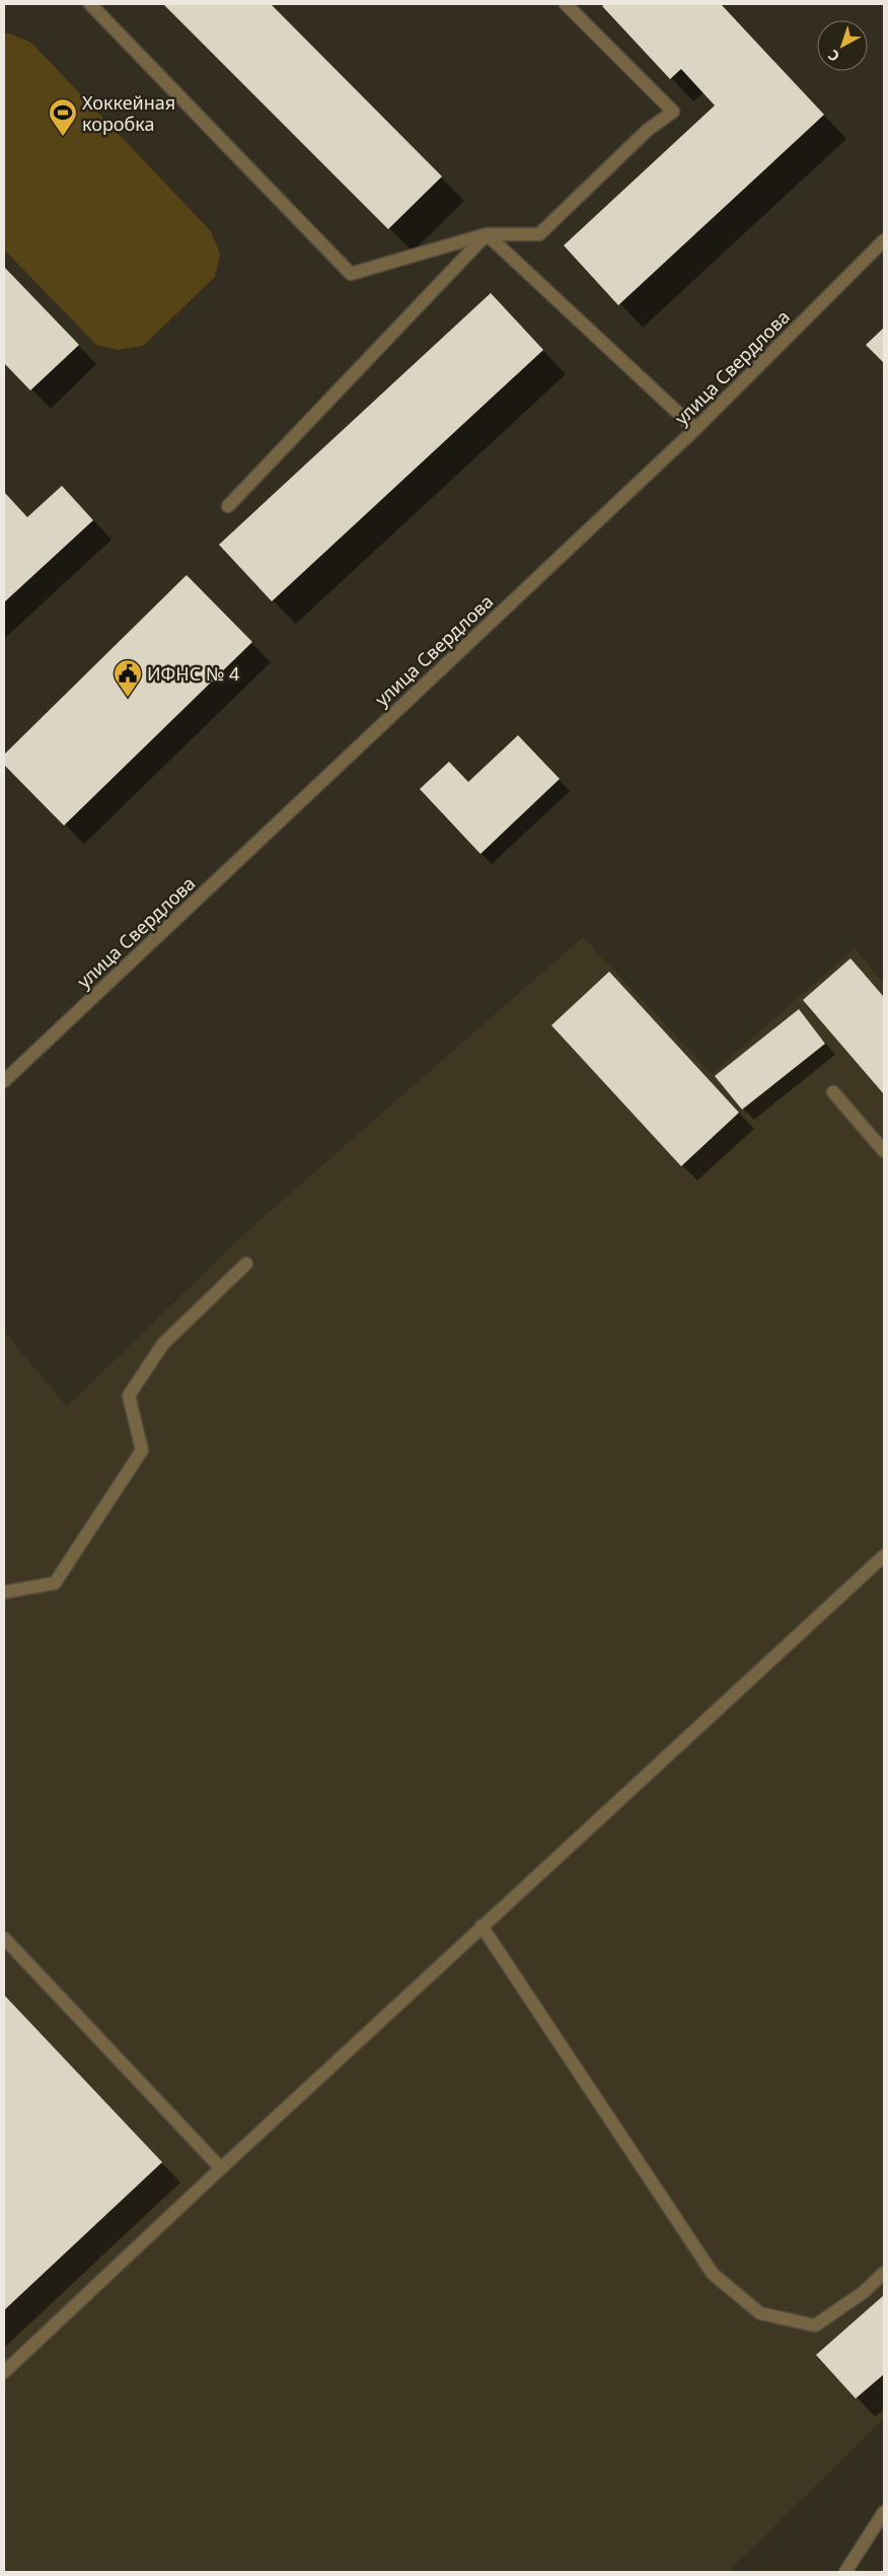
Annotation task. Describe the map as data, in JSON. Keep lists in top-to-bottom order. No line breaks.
{"streets":{"street":["улица Свердлова"]},"places":{"sports":["Хоккейная коробка"],"public building":["ИФНС № 4"]},"north":"bottom left"}
